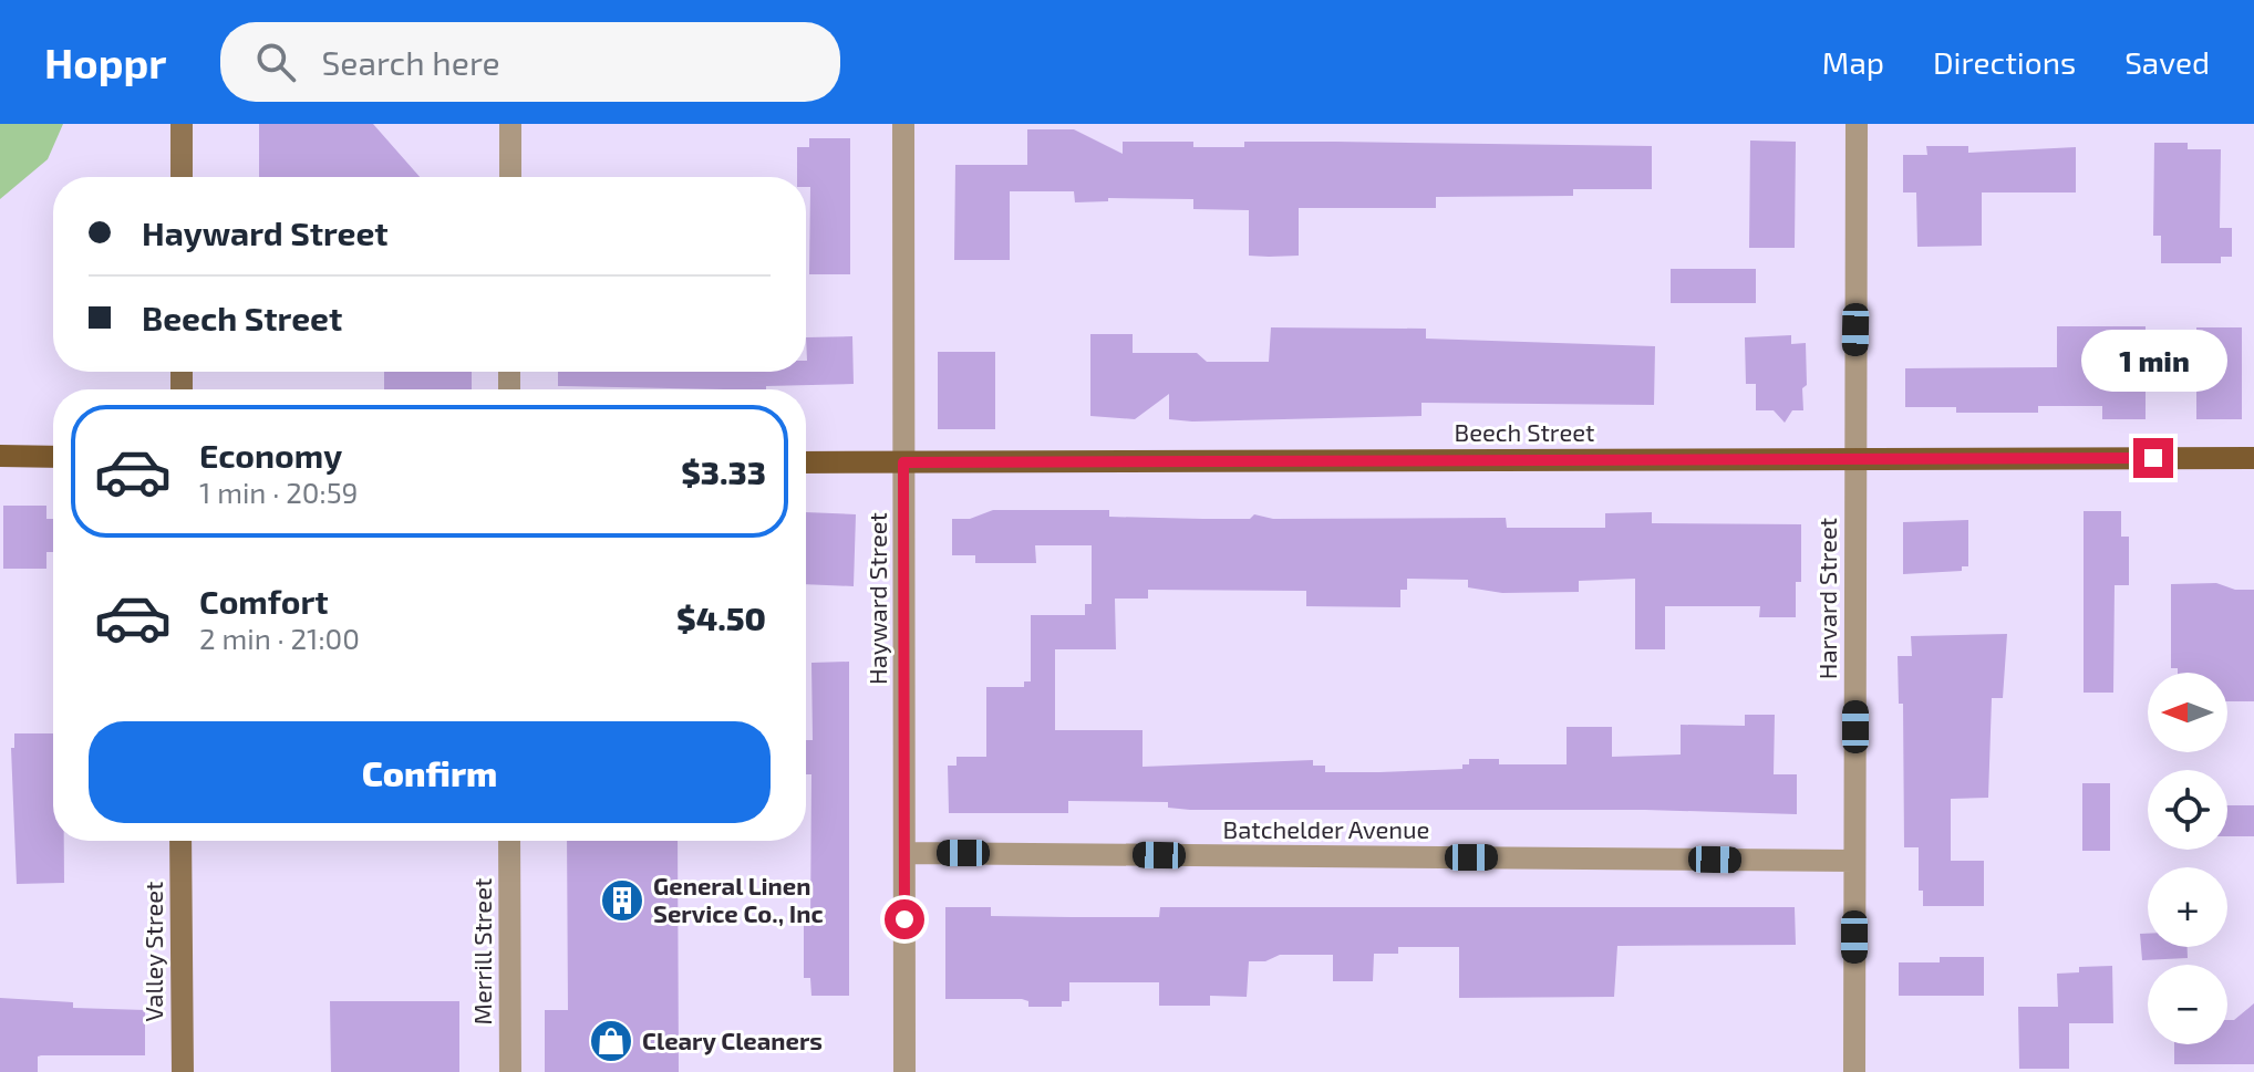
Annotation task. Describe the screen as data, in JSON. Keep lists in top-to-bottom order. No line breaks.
{"streets":{"main road":["Beech Street","Valley Street"],"street":["Hayward Street","Harvard Street","Batchelder Avenue","Merrill Street"]},"crossings":[["Beech Street","Hayward Street"],["Beech Street","Harvard Street"],["Hayward Street","Batchelder Avenue"],["Harvard Street","Batchelder Avenue"]],"places":{"building":["General Linen Service Co., Inc"],"shop":["Cleary Cleaners"]},"north":"left","page":{"header":"Hoppr","search":"Search here","nav":["Map","Directions","Saved"],"banner":["Hayward Street","Beech Street"],"bubble":"1 min","list":[{"name":"Economy","note":"1 min · 20:59","value":"$3.33"},{"name":"Comfort","note":"2 min · 21:00","value":"$4.50"}],"map_buttons":["+","−"],"buttons":"Confirm"}}
